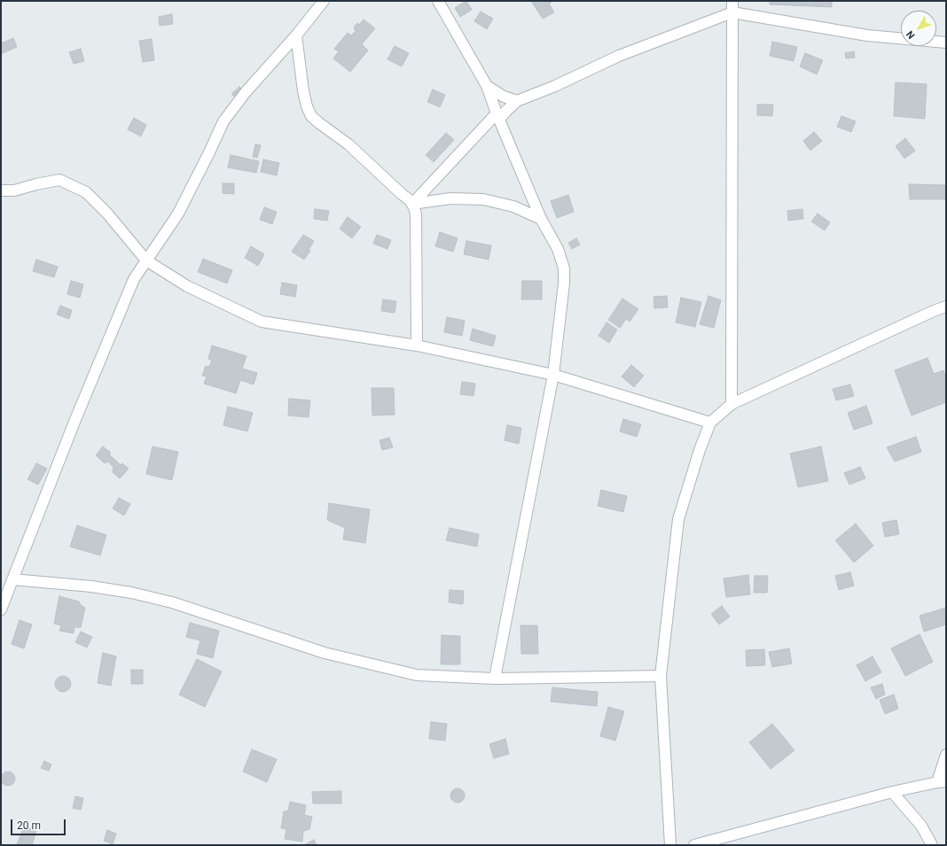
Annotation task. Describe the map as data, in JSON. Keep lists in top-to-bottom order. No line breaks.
{"scale_bar":"20 m","north":"bottom left"}
